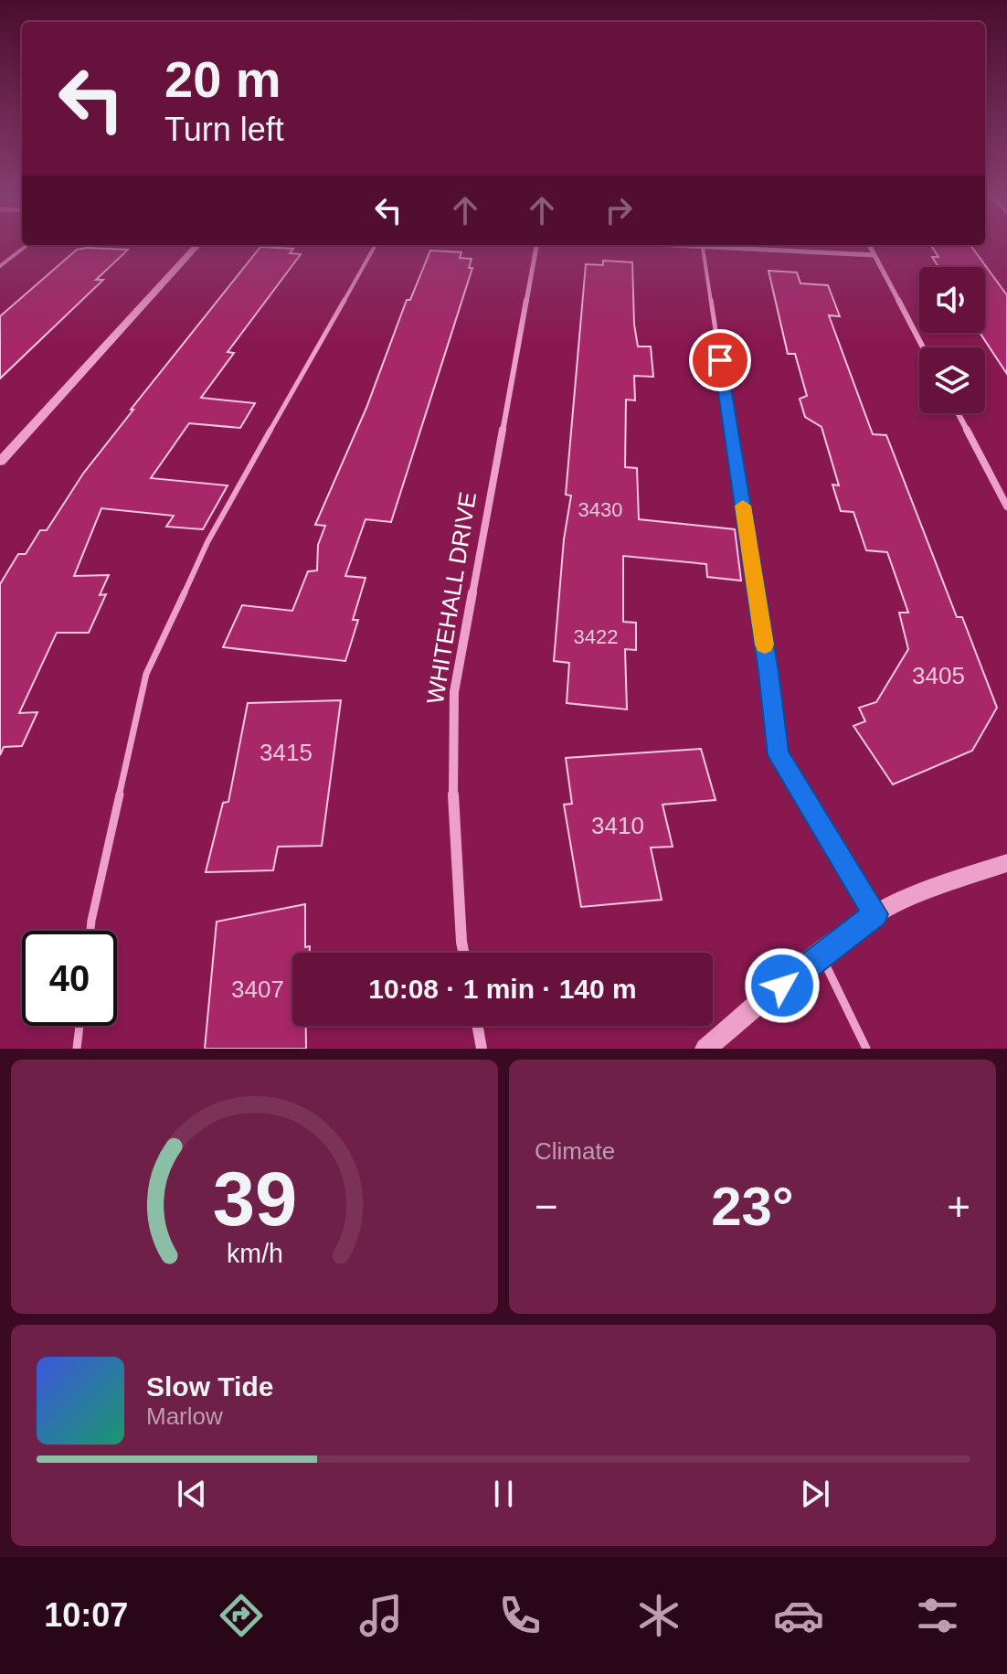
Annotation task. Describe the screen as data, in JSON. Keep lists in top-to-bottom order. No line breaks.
{"streets":{"street":["WHITEHALL DRIVE"]},"house_numbers":["3430","3422","3405","3415","3410","3407"],"page":{"turn":["20 m","Turn left"],"limit":"40","trip":"10:08 · 1 min · 140 m","tile":"Climate","heat":["−","23°","+"],"song":["Slow Tide","Marlow"],"tabs":"10:07","gauge":["39","km/h"]}}
